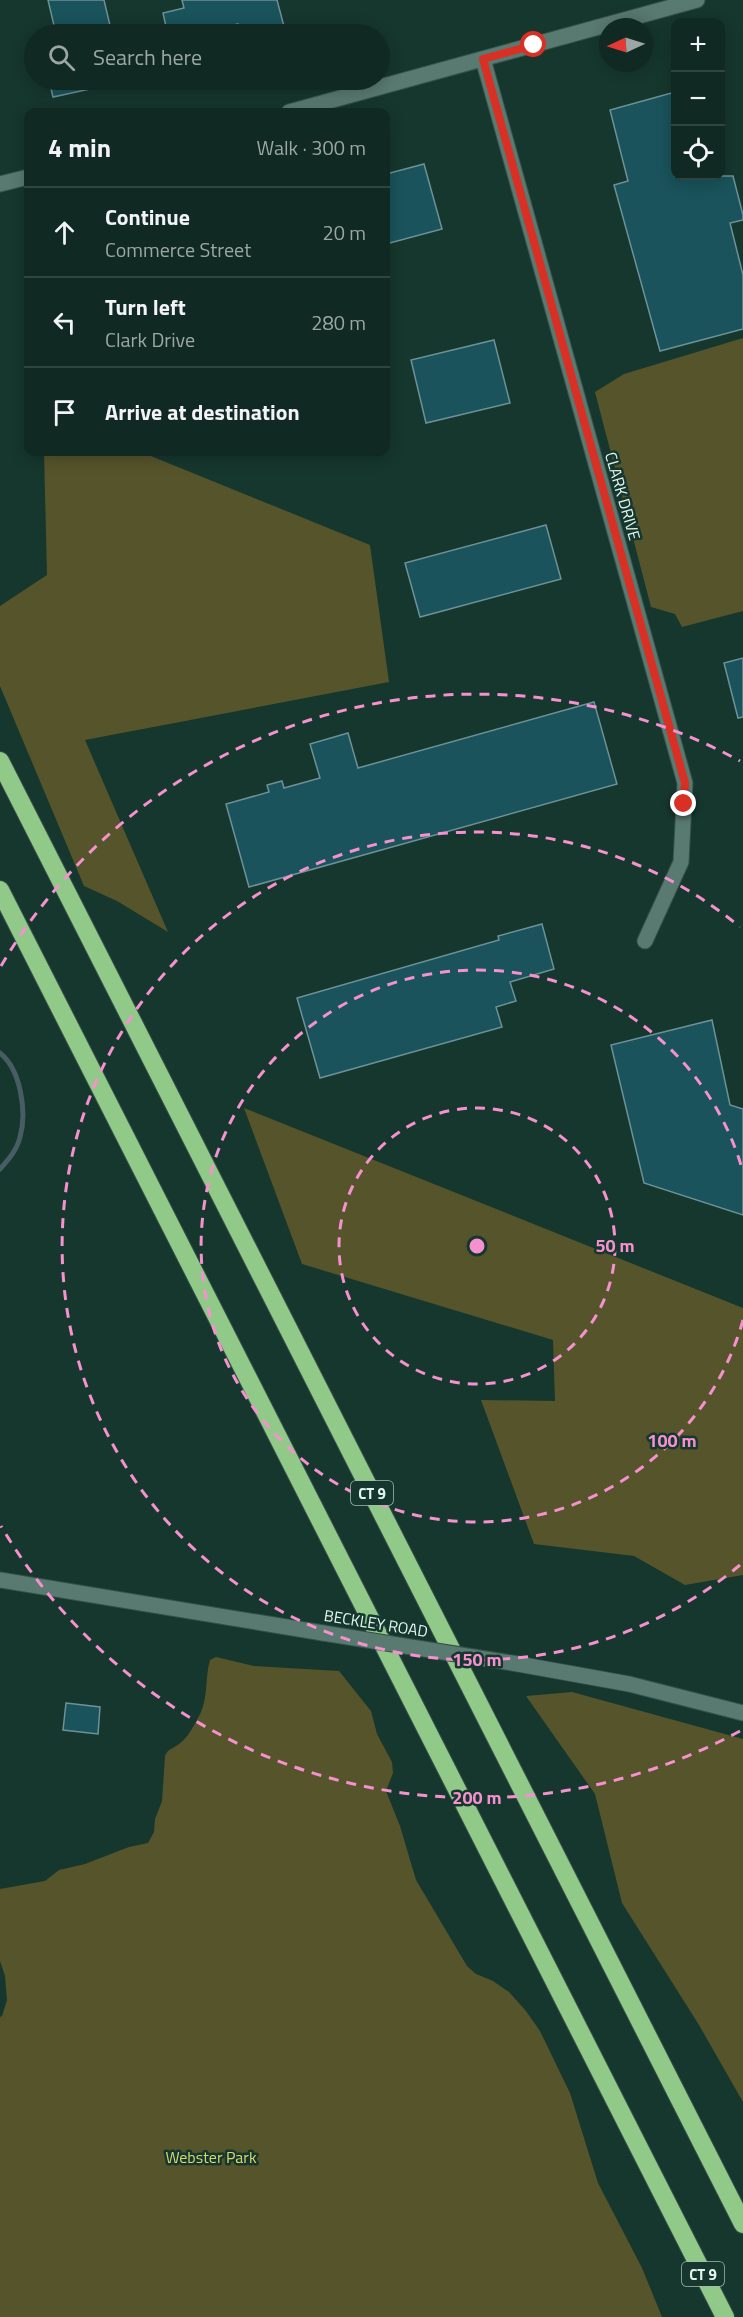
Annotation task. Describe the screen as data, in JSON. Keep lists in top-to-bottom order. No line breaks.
{"streets":{"highway":["CT 9"],"street":["CLARK DRIVE","BECKLEY ROAD"]},"parks":["Webster Park"],"north":"left","page":{"map_buttons":["+","−"],"search":"Search here","heading":["4 min","Walk · 300 m"],"list":[["Continue","Commerce Street","20 m"],["Turn left","Clark Drive","280 m"],"Arrive at destination"]},"rings":["50 m","100 m","150 m","200 m"]}
